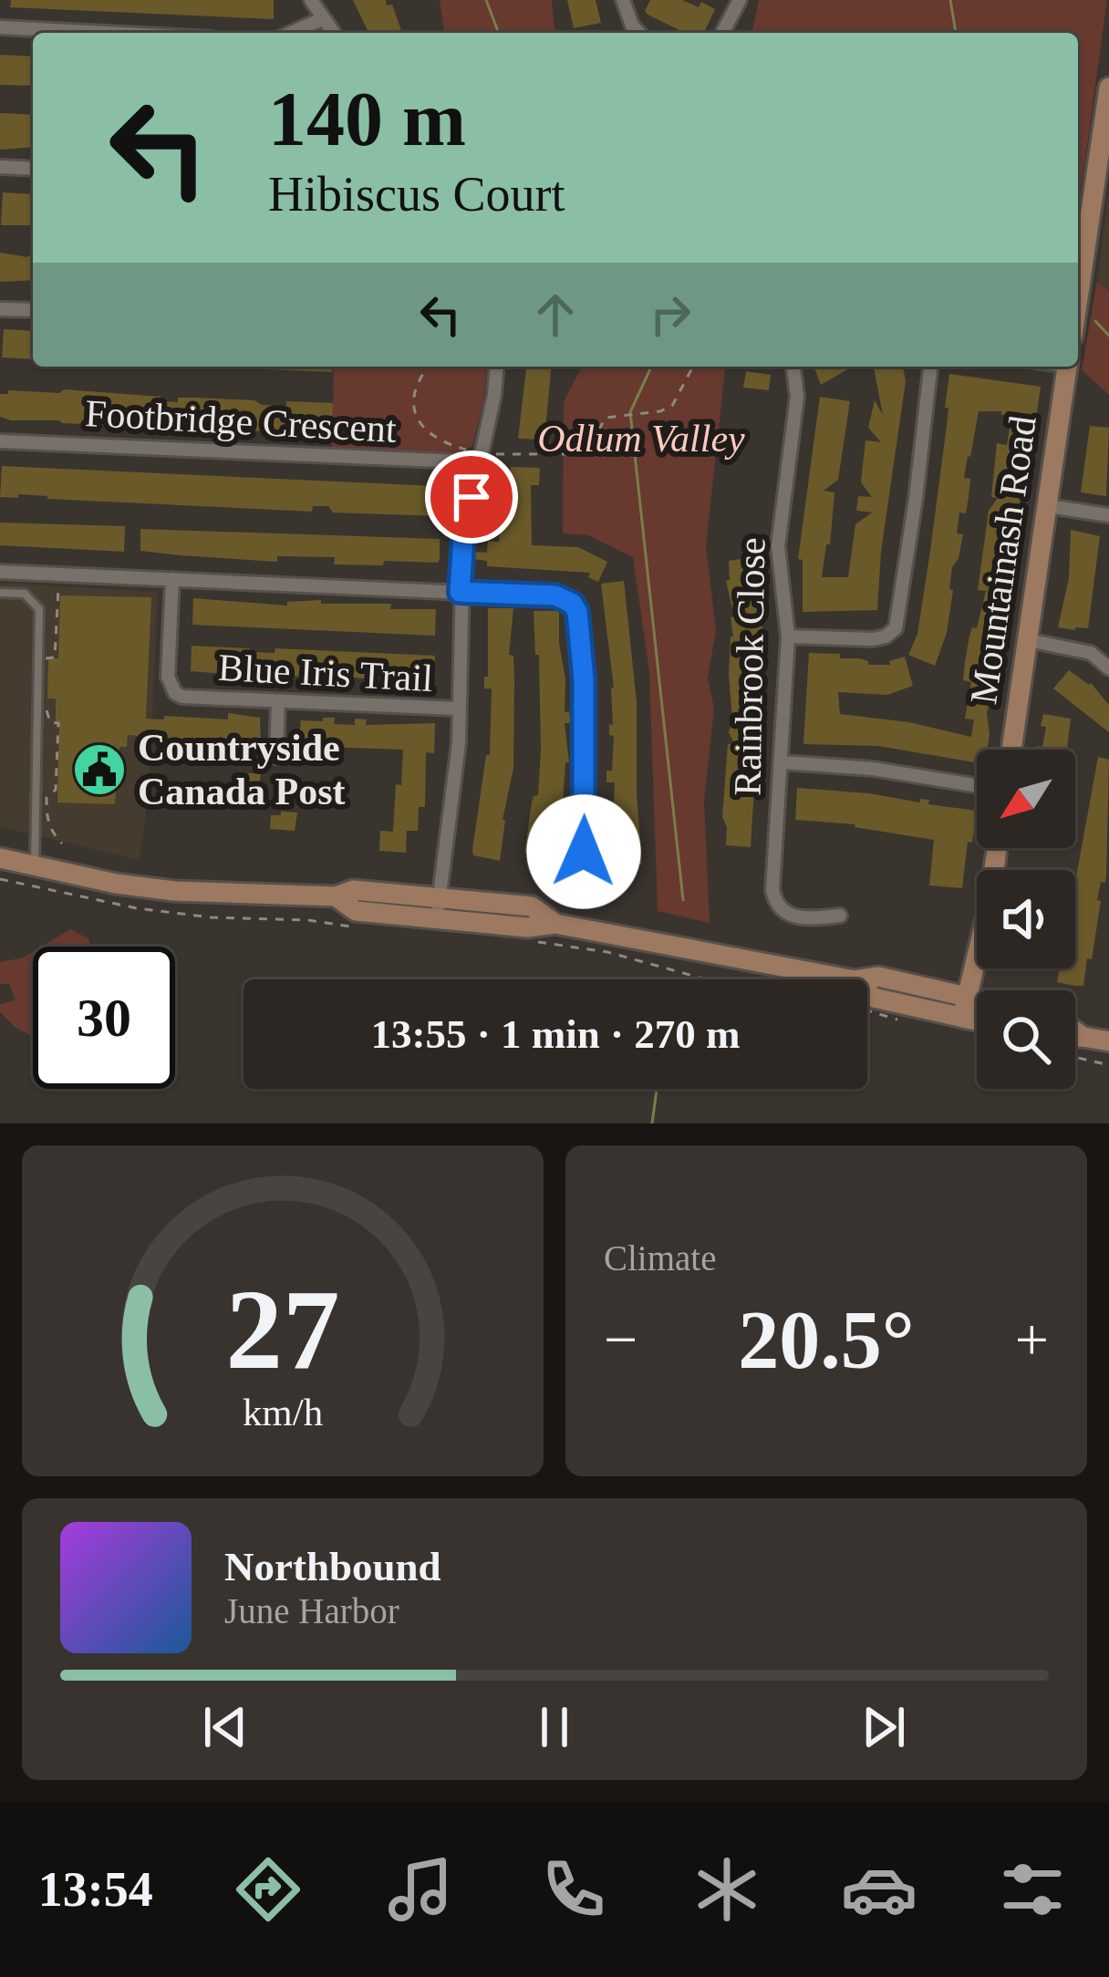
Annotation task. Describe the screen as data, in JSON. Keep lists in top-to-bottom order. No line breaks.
{"streets":{"main road":["Mountainash Road"],"street":["Footbridge Crescent","Rainbrook Close","Blue Iris Trail"]},"parks":["Odlum Valley"],"places":{"public building":["Countryside Canada Post"]},"north":"bottom left","page":{"turn":["140 m","Hibiscus Court"],"limit":"30","trip":"13:55 · 1 min · 270 m","tile":"Climate","heat":["−","20.5°","+"],"song":["Northbound","June Harbor"],"tabs":"13:54","gauge":["27","km/h"]}}
